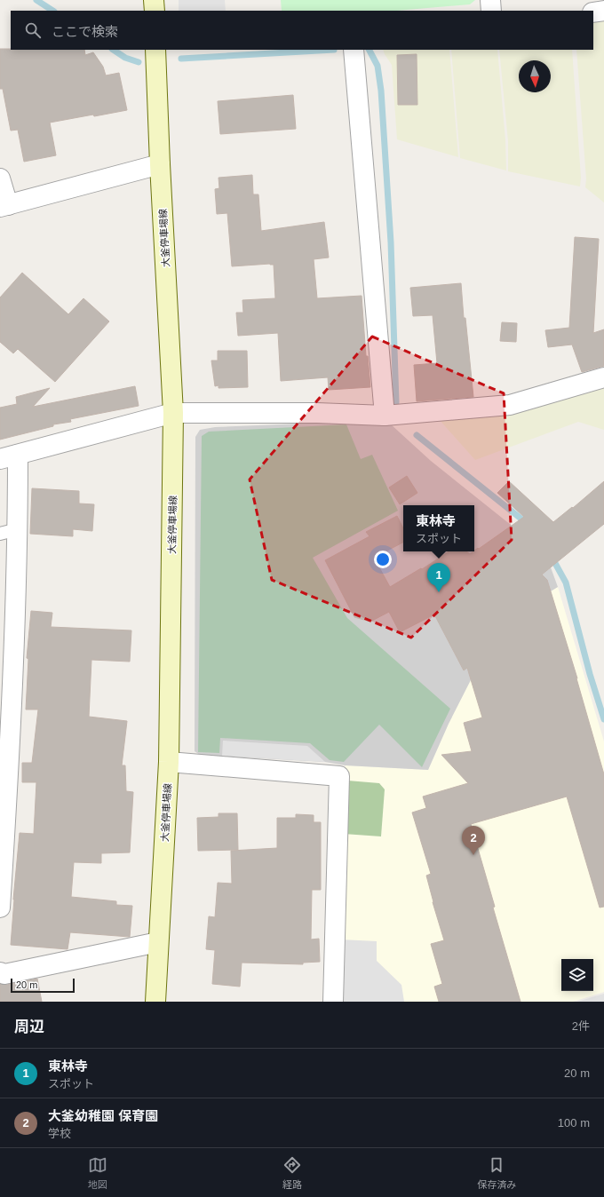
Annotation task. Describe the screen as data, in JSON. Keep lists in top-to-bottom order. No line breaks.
{"streets":{"main road":["大釜停車場線"]},"scale_bar":"20 m","north":"bottom","page":{"search":"ここで検索","popup":["東林寺","スポット"],"pins":["1","2"],"scale":"20 m","heading":["周辺","2件"],"list":[{"mark":"1","name":"東林寺","note":"スポット","value":"20 m"},{"mark":"2","name":"大釜幼稚園 保育園","note":"学校","value":"100 m"}],"nav":["地図","経路","保存済み"]}}
